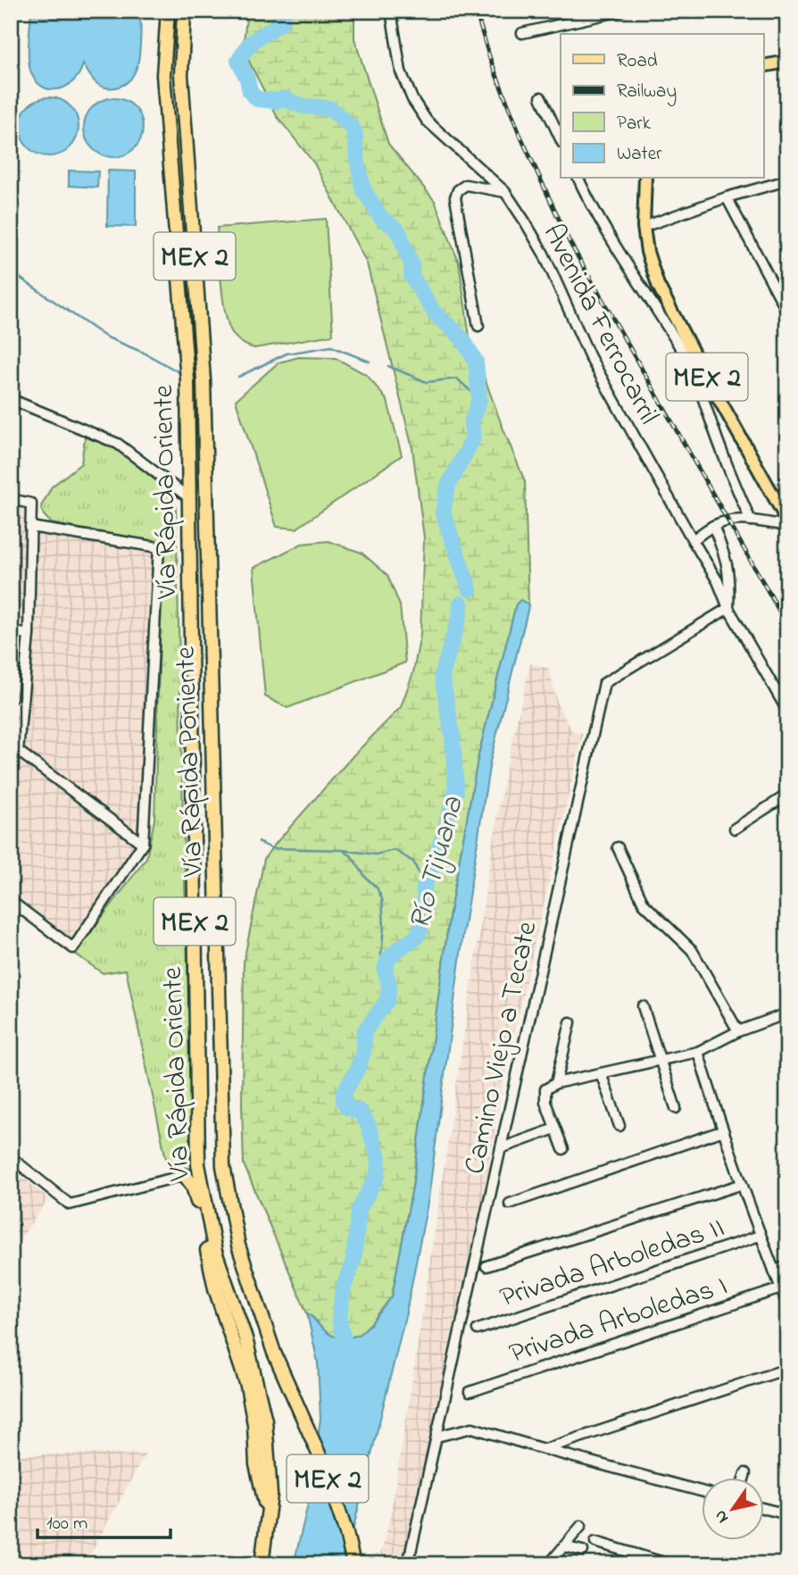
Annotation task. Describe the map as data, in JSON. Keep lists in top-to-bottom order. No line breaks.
{"streets":{"highway":["MEX 2","Vía Rápida Oriente","Vía Rápida Poniente"],"street":["Avenida Ferrocarril","Camino Viejo a Tecate","Privada Arboledas II","Privada Arboledas I"]},"crossings":[["Avenida Ferrocarril","Camino Viejo a Tecate"]],"water":["Río Tijuana"],"legend":["Road","Railway","Park","Water"],"scale_bar":"100 m","north":"bottom left"}
